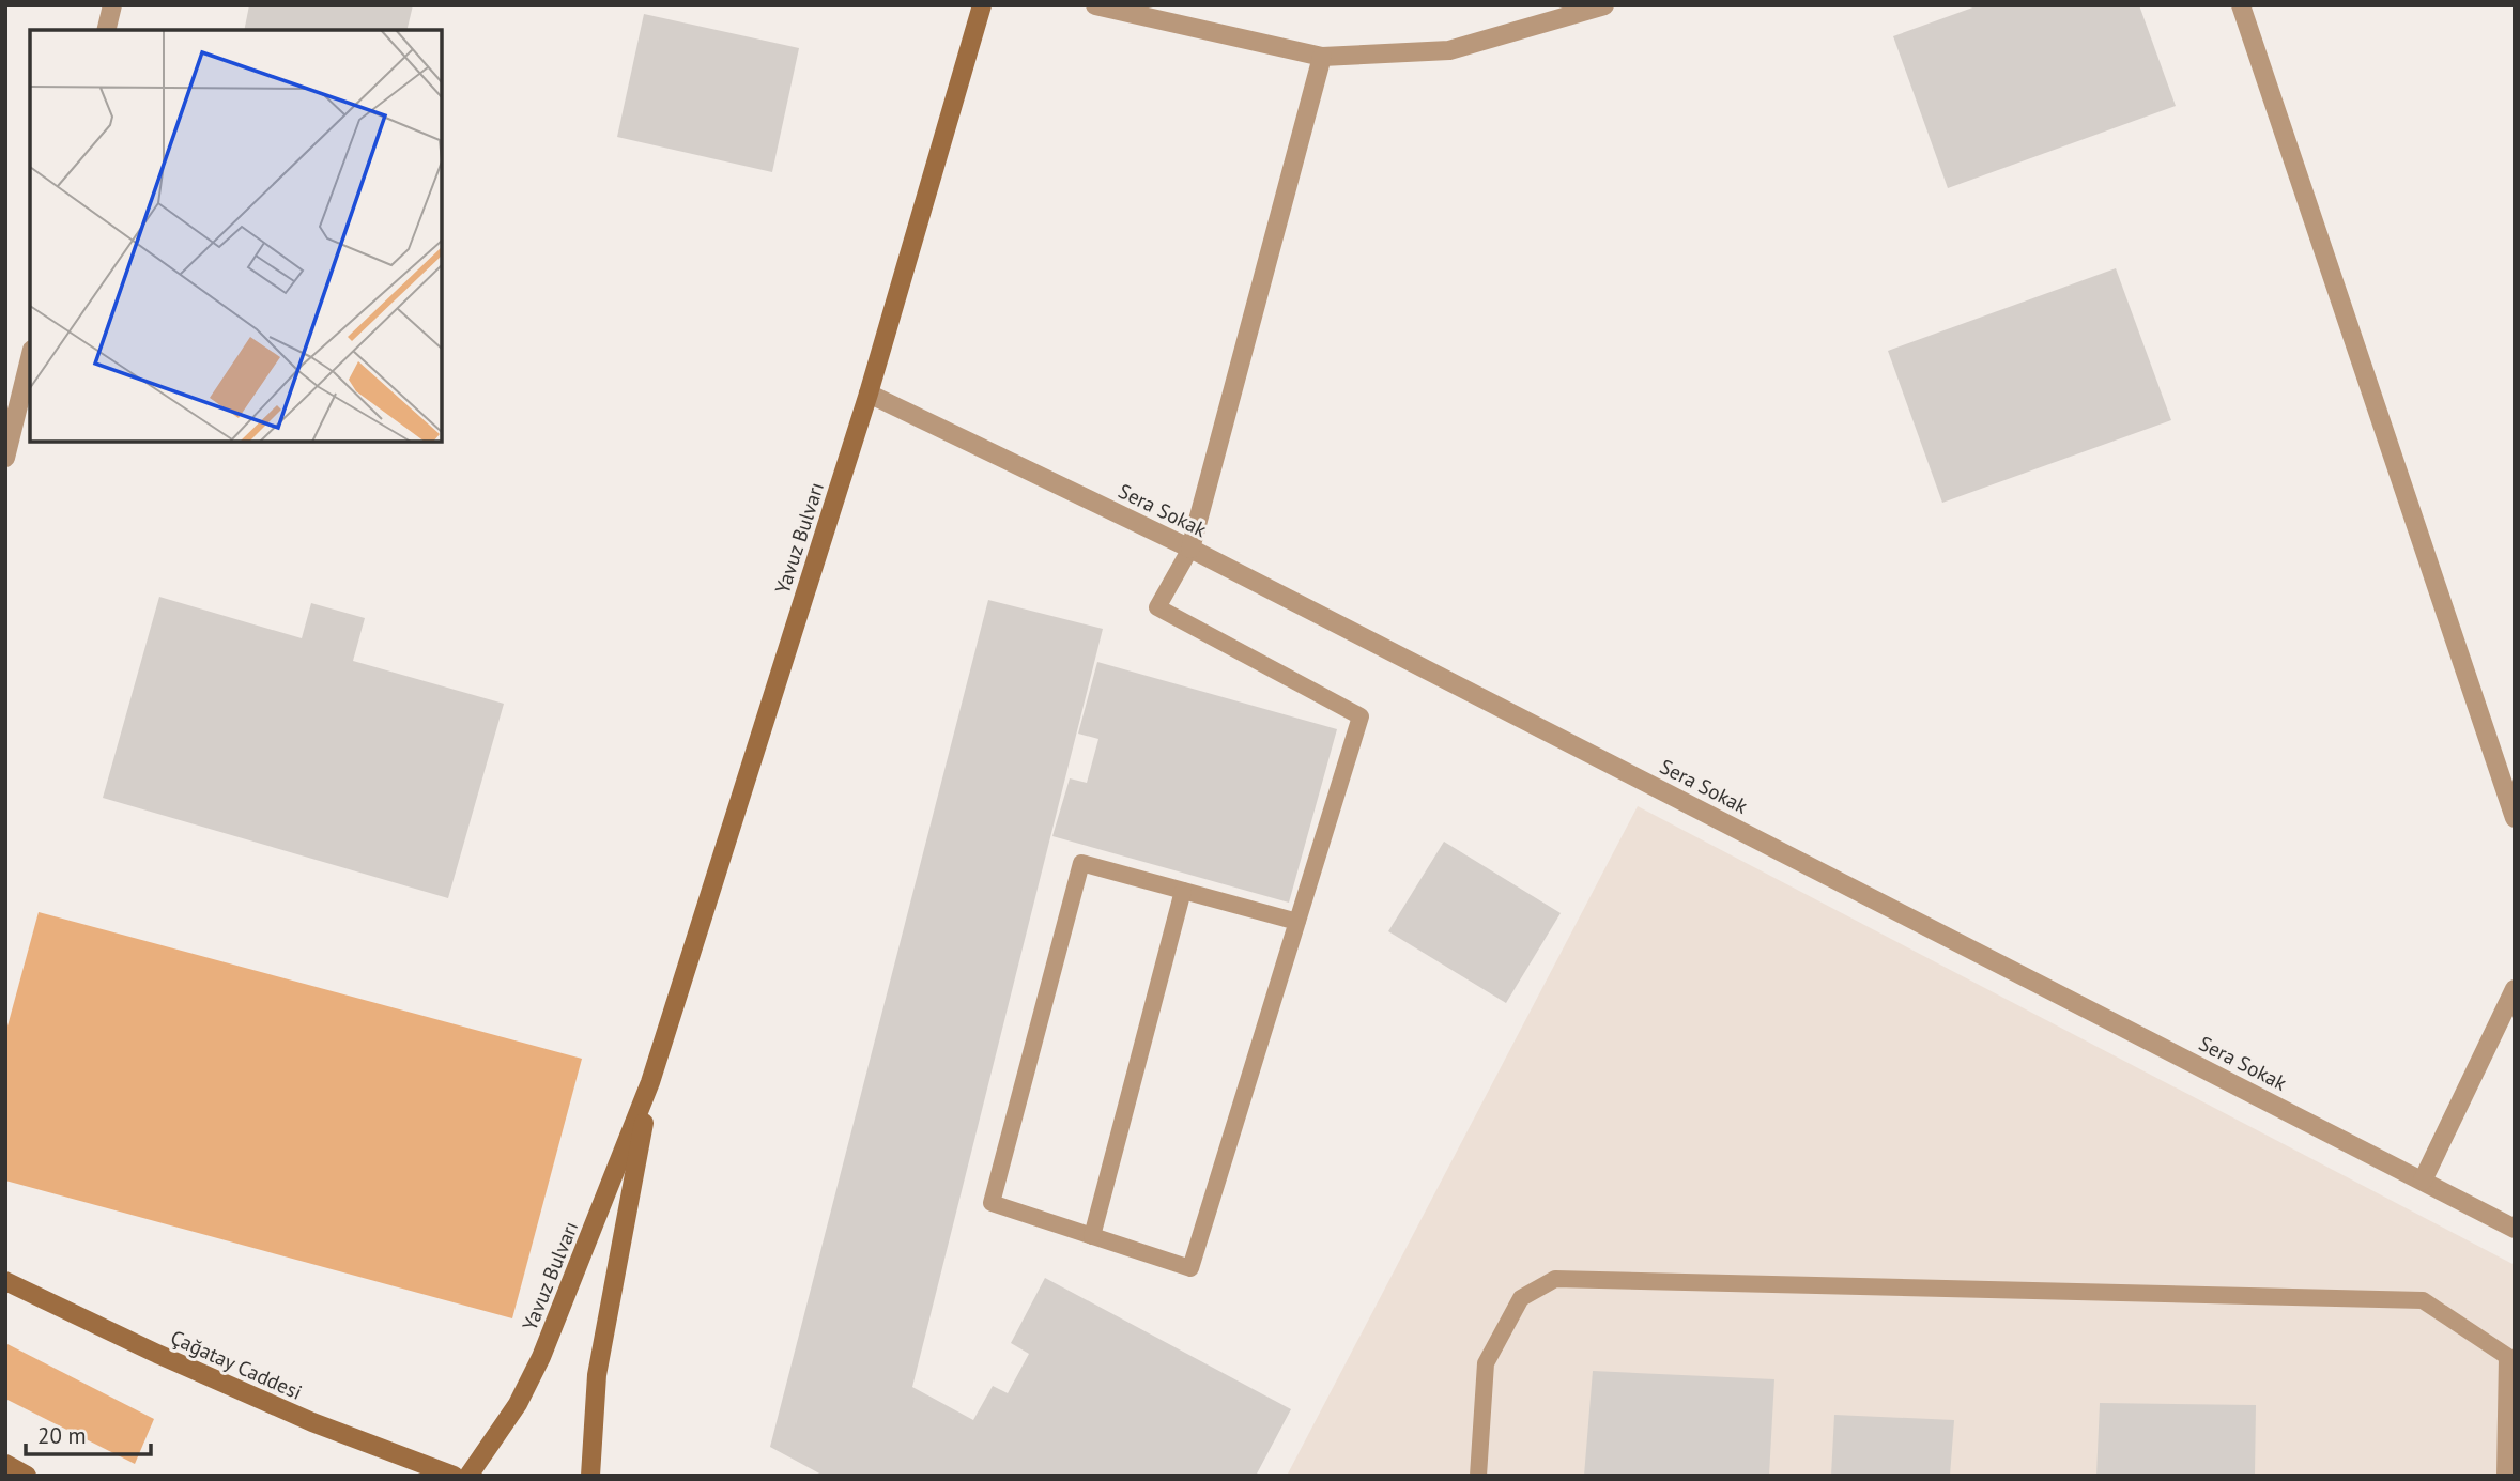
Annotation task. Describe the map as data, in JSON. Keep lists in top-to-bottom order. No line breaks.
{"streets":{"street":["Sera Sokak","Yavuz Bulvarı","Çağatay Caddesi"]},"crossings":[["Sera Sokak","Yavuz Bulvarı"]],"scale_bar":"20 m"}
